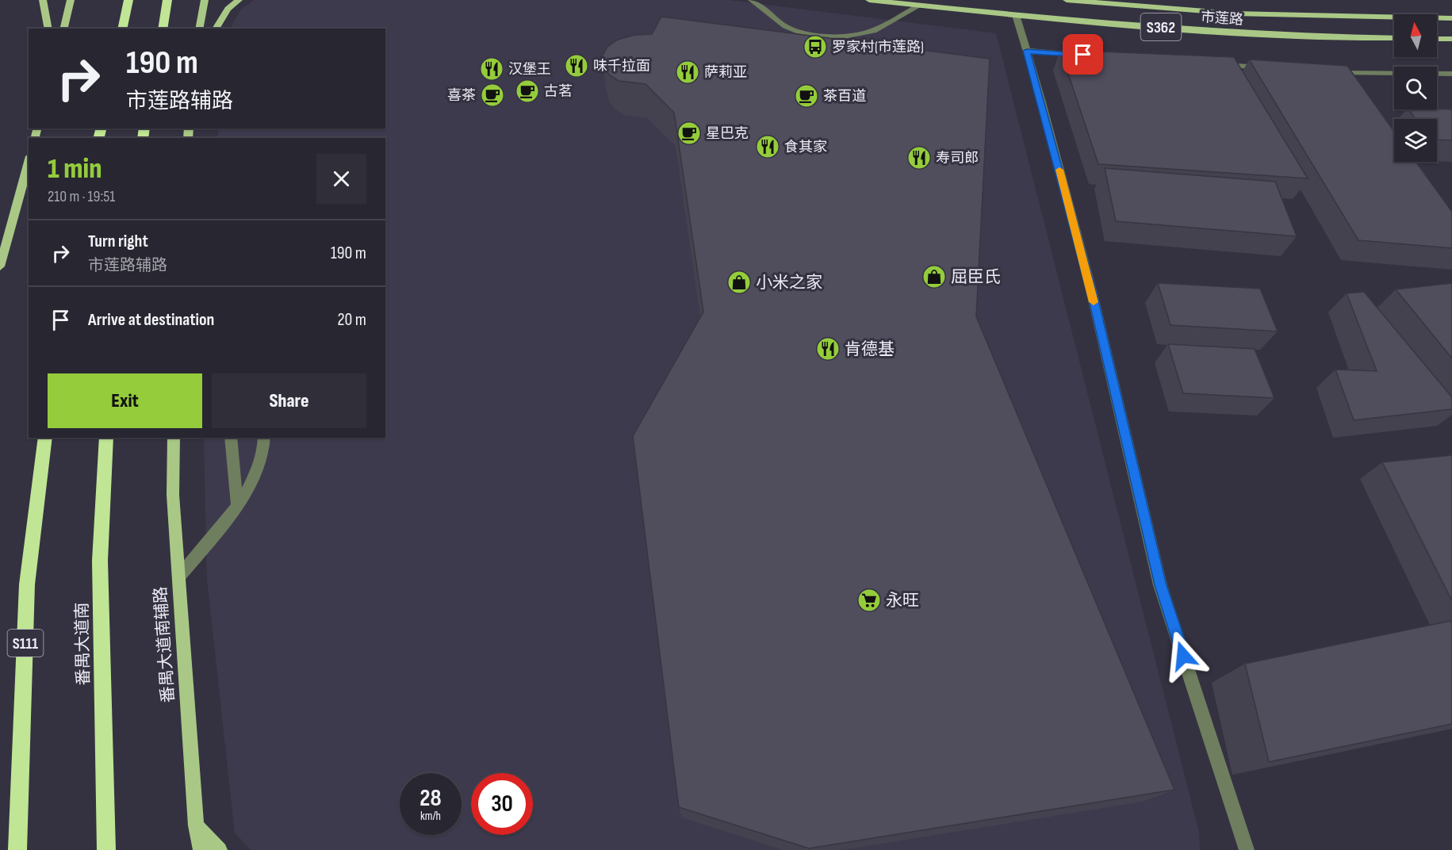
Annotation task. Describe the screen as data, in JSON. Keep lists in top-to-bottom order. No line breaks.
{"streets":{"highway":["S111","番禺大道南"],"main road":["市莲路","S362","番禺大道南辅路"]},"places":{"bus stop":["罗家村(市莲路)"],"restaurant":["味千拉面","汉堡王","萨莉亚","食其家","寿司郎","肯德基"],"cafe":["古茗","喜茶","茶百道","星巴克"],"shop":["屈臣氏","小米之家"],"supermarket":["永旺"]},"north":"top","page":{"turn":["190 m","市莲路辅路"],"heading":["1 min","210 m · 19:51"],"list":[{"name":"Turn right","note":"市莲路辅路","value":"190 m"},{"name":"Arrive at destination","value":"20 m"}],"buttons":["Exit","Share"],"speed":"28 km/h","limit":"30"}}
